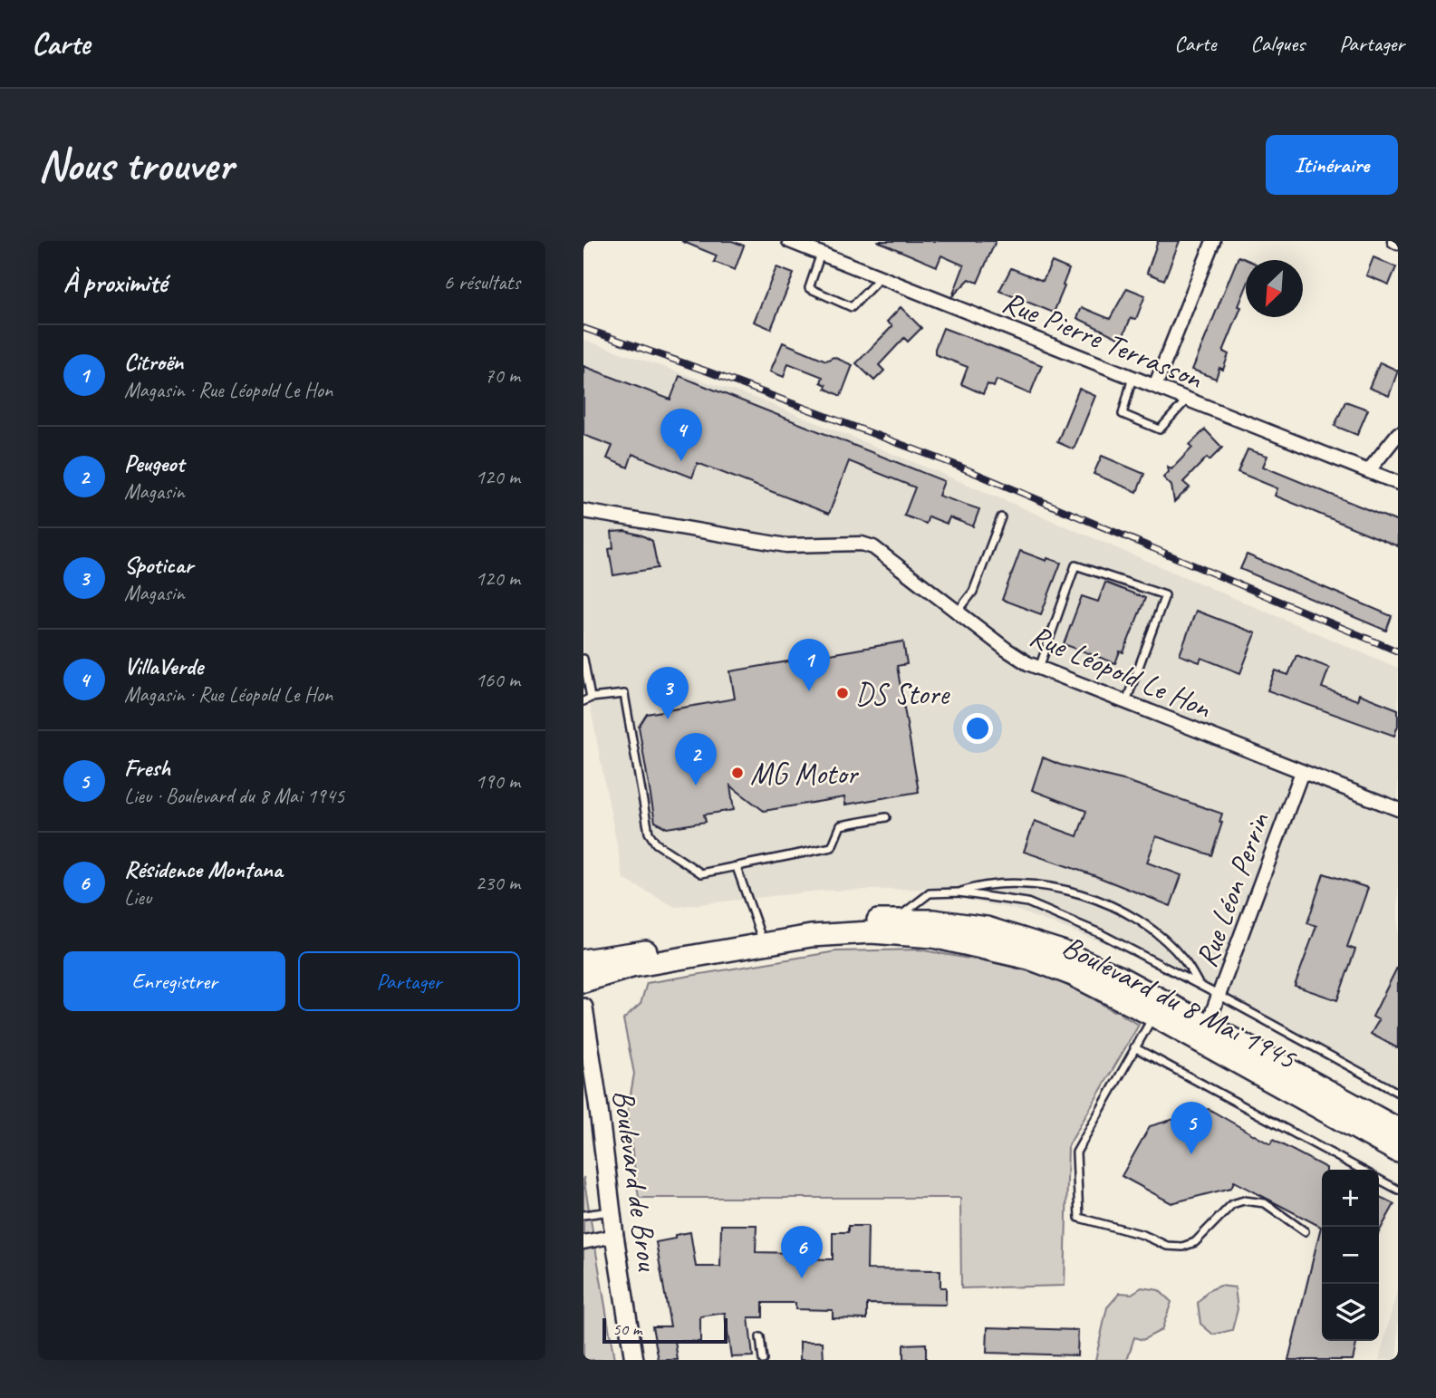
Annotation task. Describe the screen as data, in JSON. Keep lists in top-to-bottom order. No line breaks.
{"streets":{"main road":["Boulevard du 8 Mai 1945","Boulevard de Brou"],"street":["Rue Pierre Terrasson","Rue Léopold Le Hon","Rue Léon Perrin"]},"crossings":[["Rue Léopold Le Hon","Rue Léon Perrin"],["Rue Léon Perrin","Boulevard du 8 Mai 1945"]],"places":["DS Store","MG Motor"],"scale_bar":"50 m","north":"bottom left","page":{"header":"Carte","nav":["Carte","Calques","Partager"],"buttons":["Itinéraire",["Enregistrer","Partager"]],"title":"Nous trouver","heading":["À proximité","6 résultats"],"list":[{"mark":"1","name":"Citroën","note":"Magasin · Rue Léopold Le Hon","value":"70 m"},{"mark":"2","name":"Peugeot","note":"Magasin","value":"120 m"},{"mark":"3","name":"Spoticar","note":"Magasin","value":"120 m"},{"mark":"4","name":"VillaVerde","note":"Magasin · Rue Léopold Le Hon","value":"160 m"},{"mark":"5","name":"Fresh","note":"Lieu · Boulevard du 8 Mai 1945","value":"190 m"},{"mark":"6","name":"Résidence Montana","note":"Lieu","value":"230 m"}],"pins":["4","1","3","2","5","6"],"map_buttons":["+","−"],"scale":"50 m"}}
